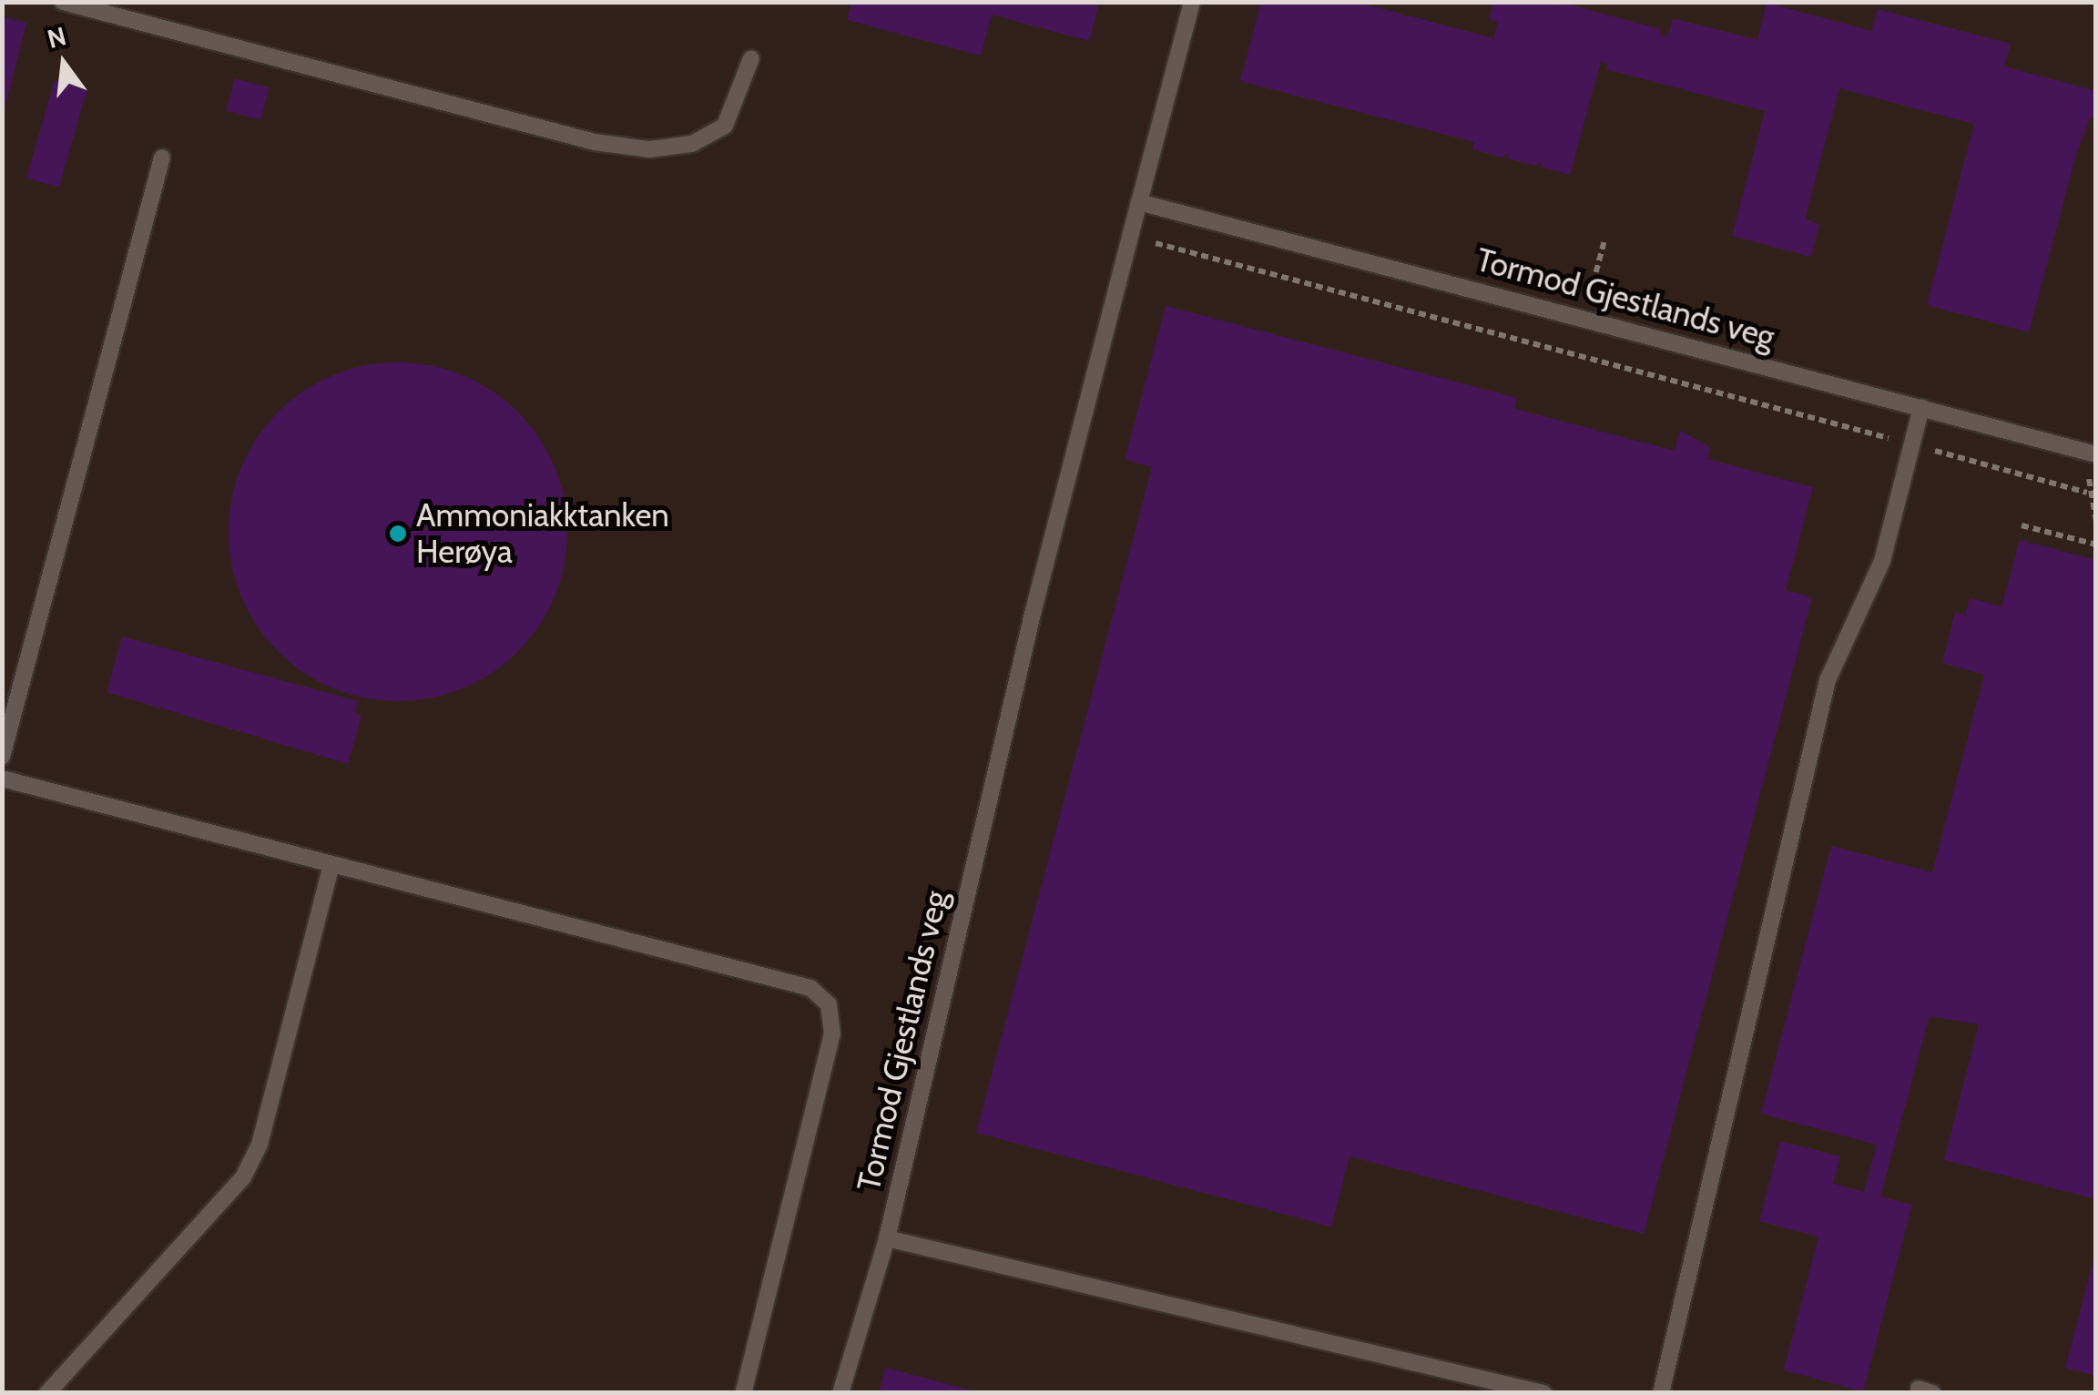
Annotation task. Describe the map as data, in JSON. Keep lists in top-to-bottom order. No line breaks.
{"streets":{"lane":["Tormod Gjestlands veg"]},"places":["Ammoniakktanken Herøya"],"north":"top"}
